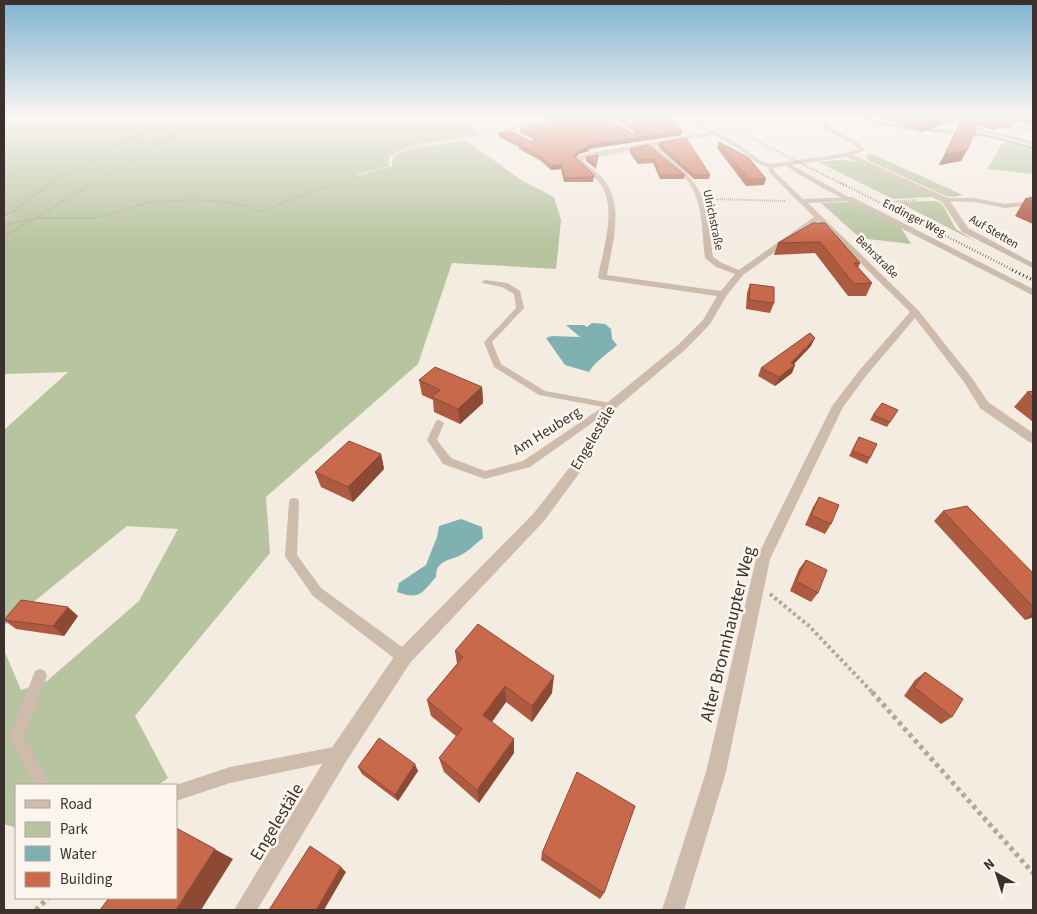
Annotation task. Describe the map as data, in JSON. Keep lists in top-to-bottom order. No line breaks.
{"streets":{"street":["Endinger Weg","Ulrichstraße","Auf Stetten","Behrstraße","Engelestäle","Alter Bronnhaupter Weg"],"lane":["Am Heuberg"]},"crossings":[["Ulrichstraße","Engelestäle"],["Behrstraße","Engelestäle"],["Behrstraße","Alter Bronnhaupter Weg"],["Am Heuberg","Engelestäle"]],"legend":["Road","Park","Water","Building"],"north":"top left"}
